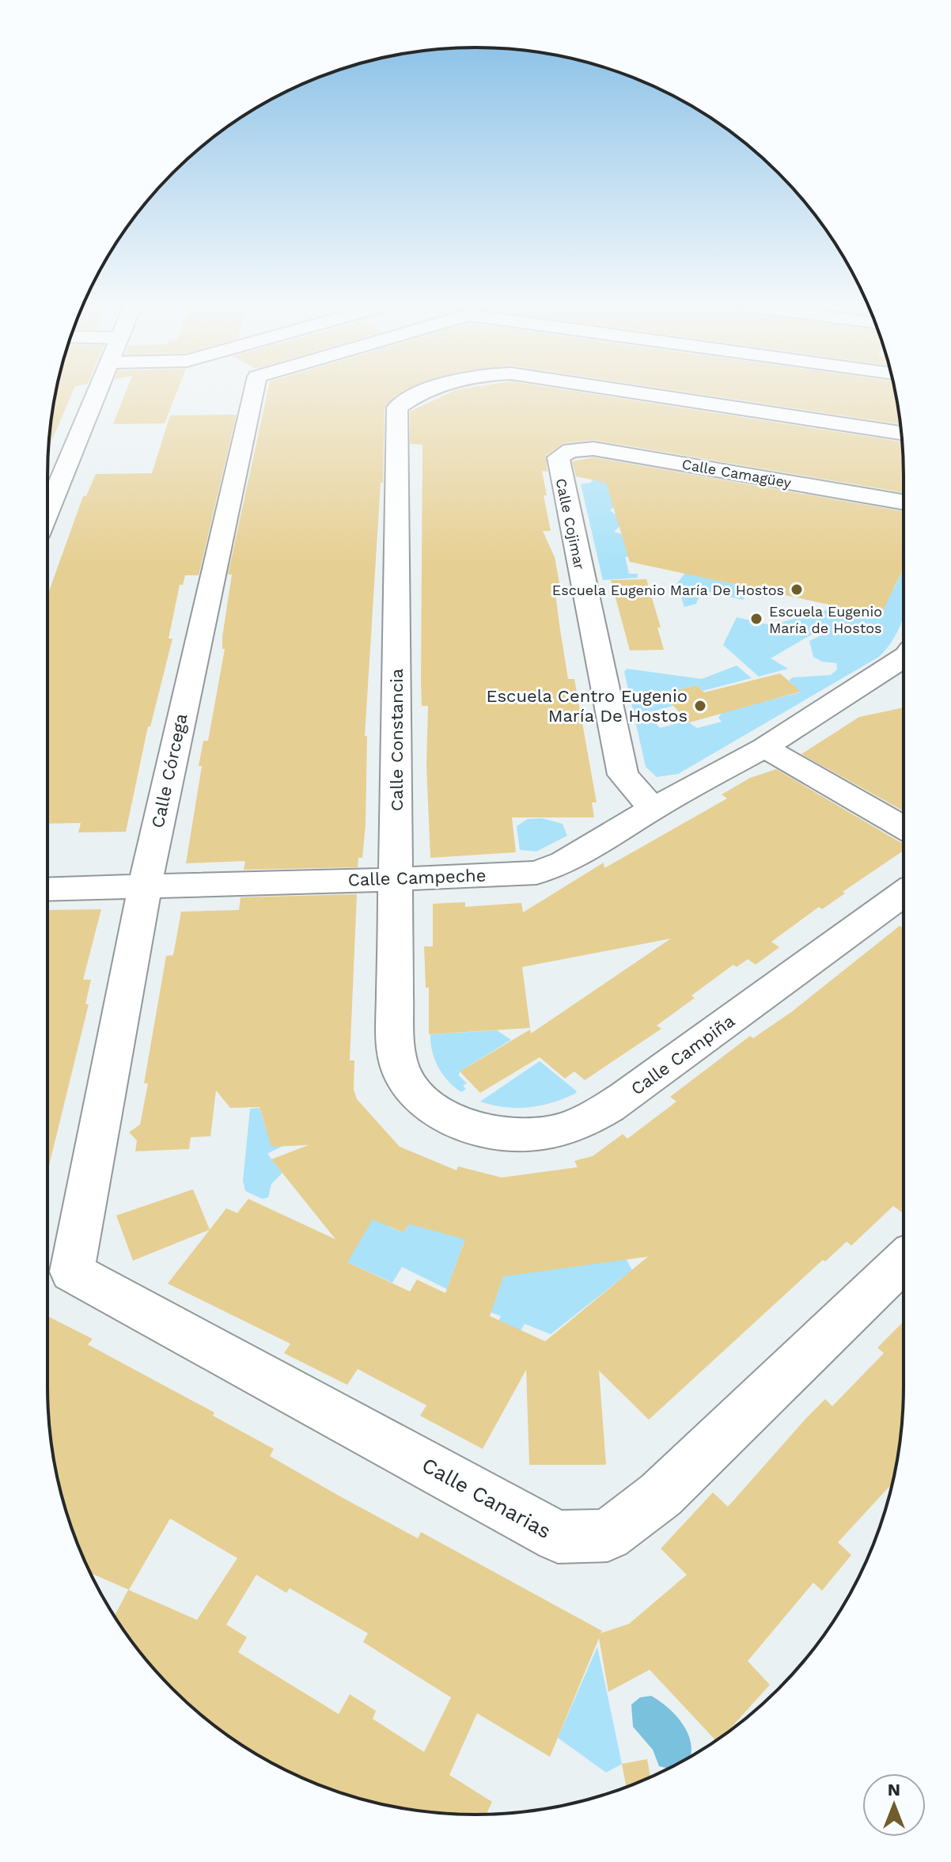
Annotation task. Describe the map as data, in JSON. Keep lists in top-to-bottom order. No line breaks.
{"streets":{"street":["Calle Camagüey","Calle Cojimar","Calle Constancia","Calle Córcega","Calle Campeche","Calle Campiña","Calle Canarias"]},"crossings":[["Calle Camagüey","Calle Cojimar"],["Calle Cojimar","Calle Campeche"],["Calle Constancia","Calle Campeche"],["Calle Constancia","Calle Campiña"],["Calle Córcega","Calle Campeche"],["Calle Córcega","Calle Canarias"]],"places":["Escuela Eugenio María De Hostos","Escuela Eugenio María de Hostos","Escuela Centro Eugenio María De Hostos"],"north":"top"}
